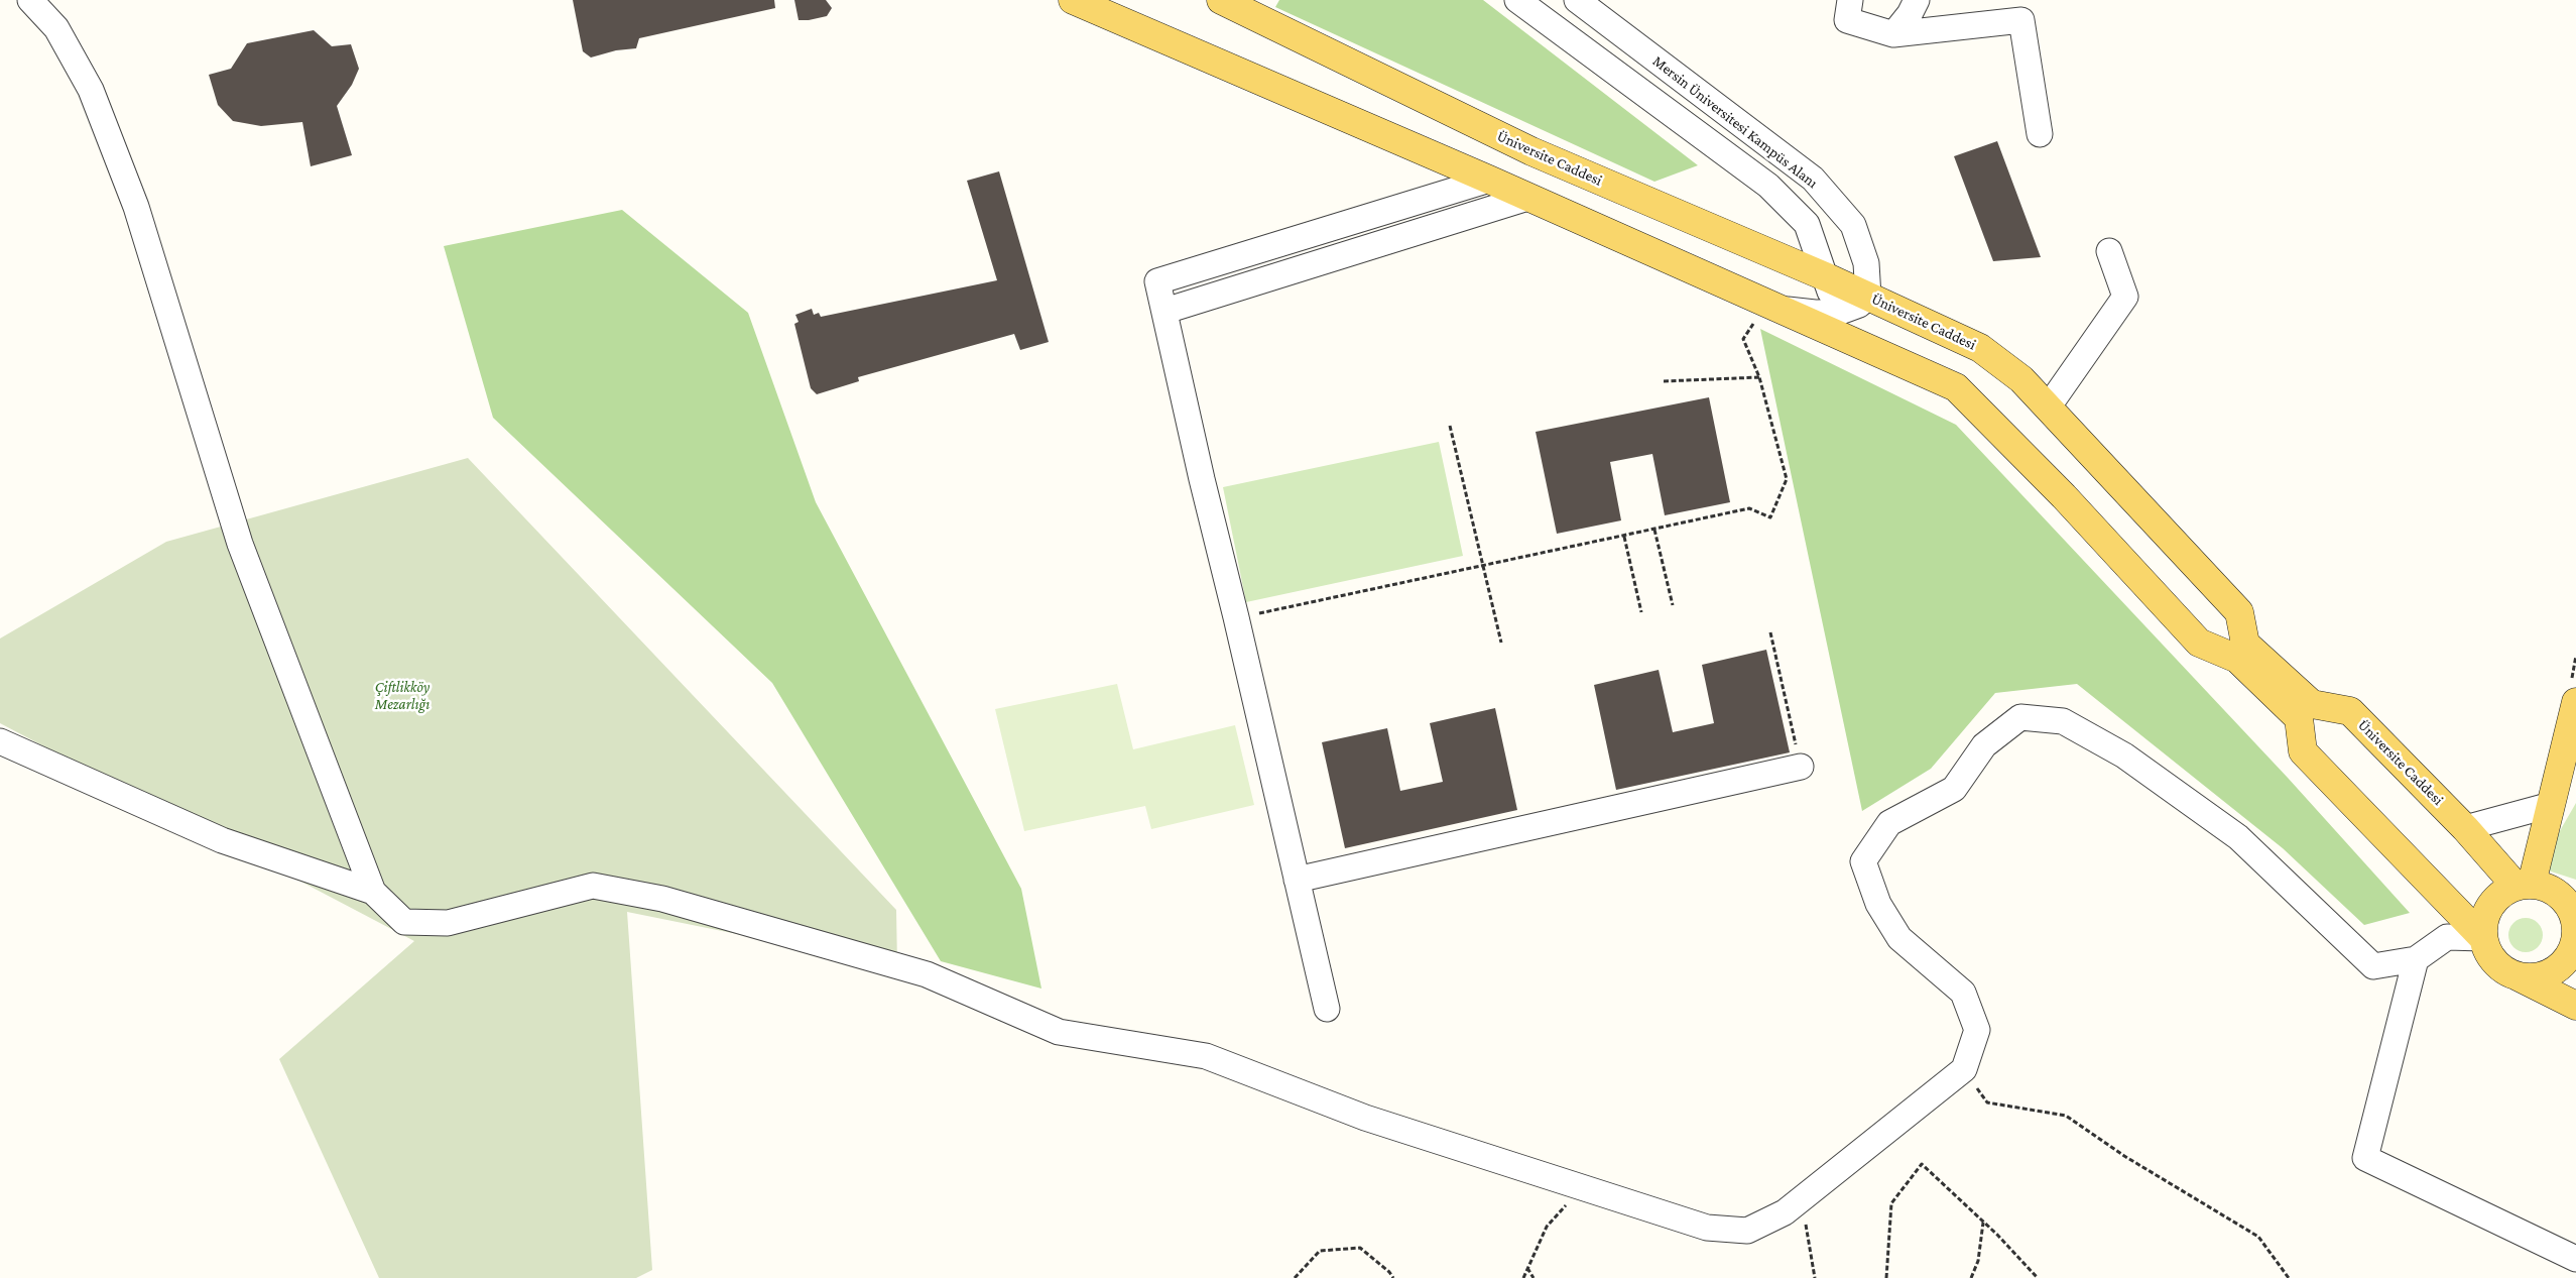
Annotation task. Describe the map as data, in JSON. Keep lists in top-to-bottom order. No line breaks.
{"streets":{"main road":["Üniversite Caddesi"],"street":["Mersin Üniversitesi Kampüs Alanı"]},"crossings":[["Mersin Üniversitesi Kampüs Alanı","Üniversite Caddesi"]],"parks":["Çiftlikköy Mezarlığı"]}
